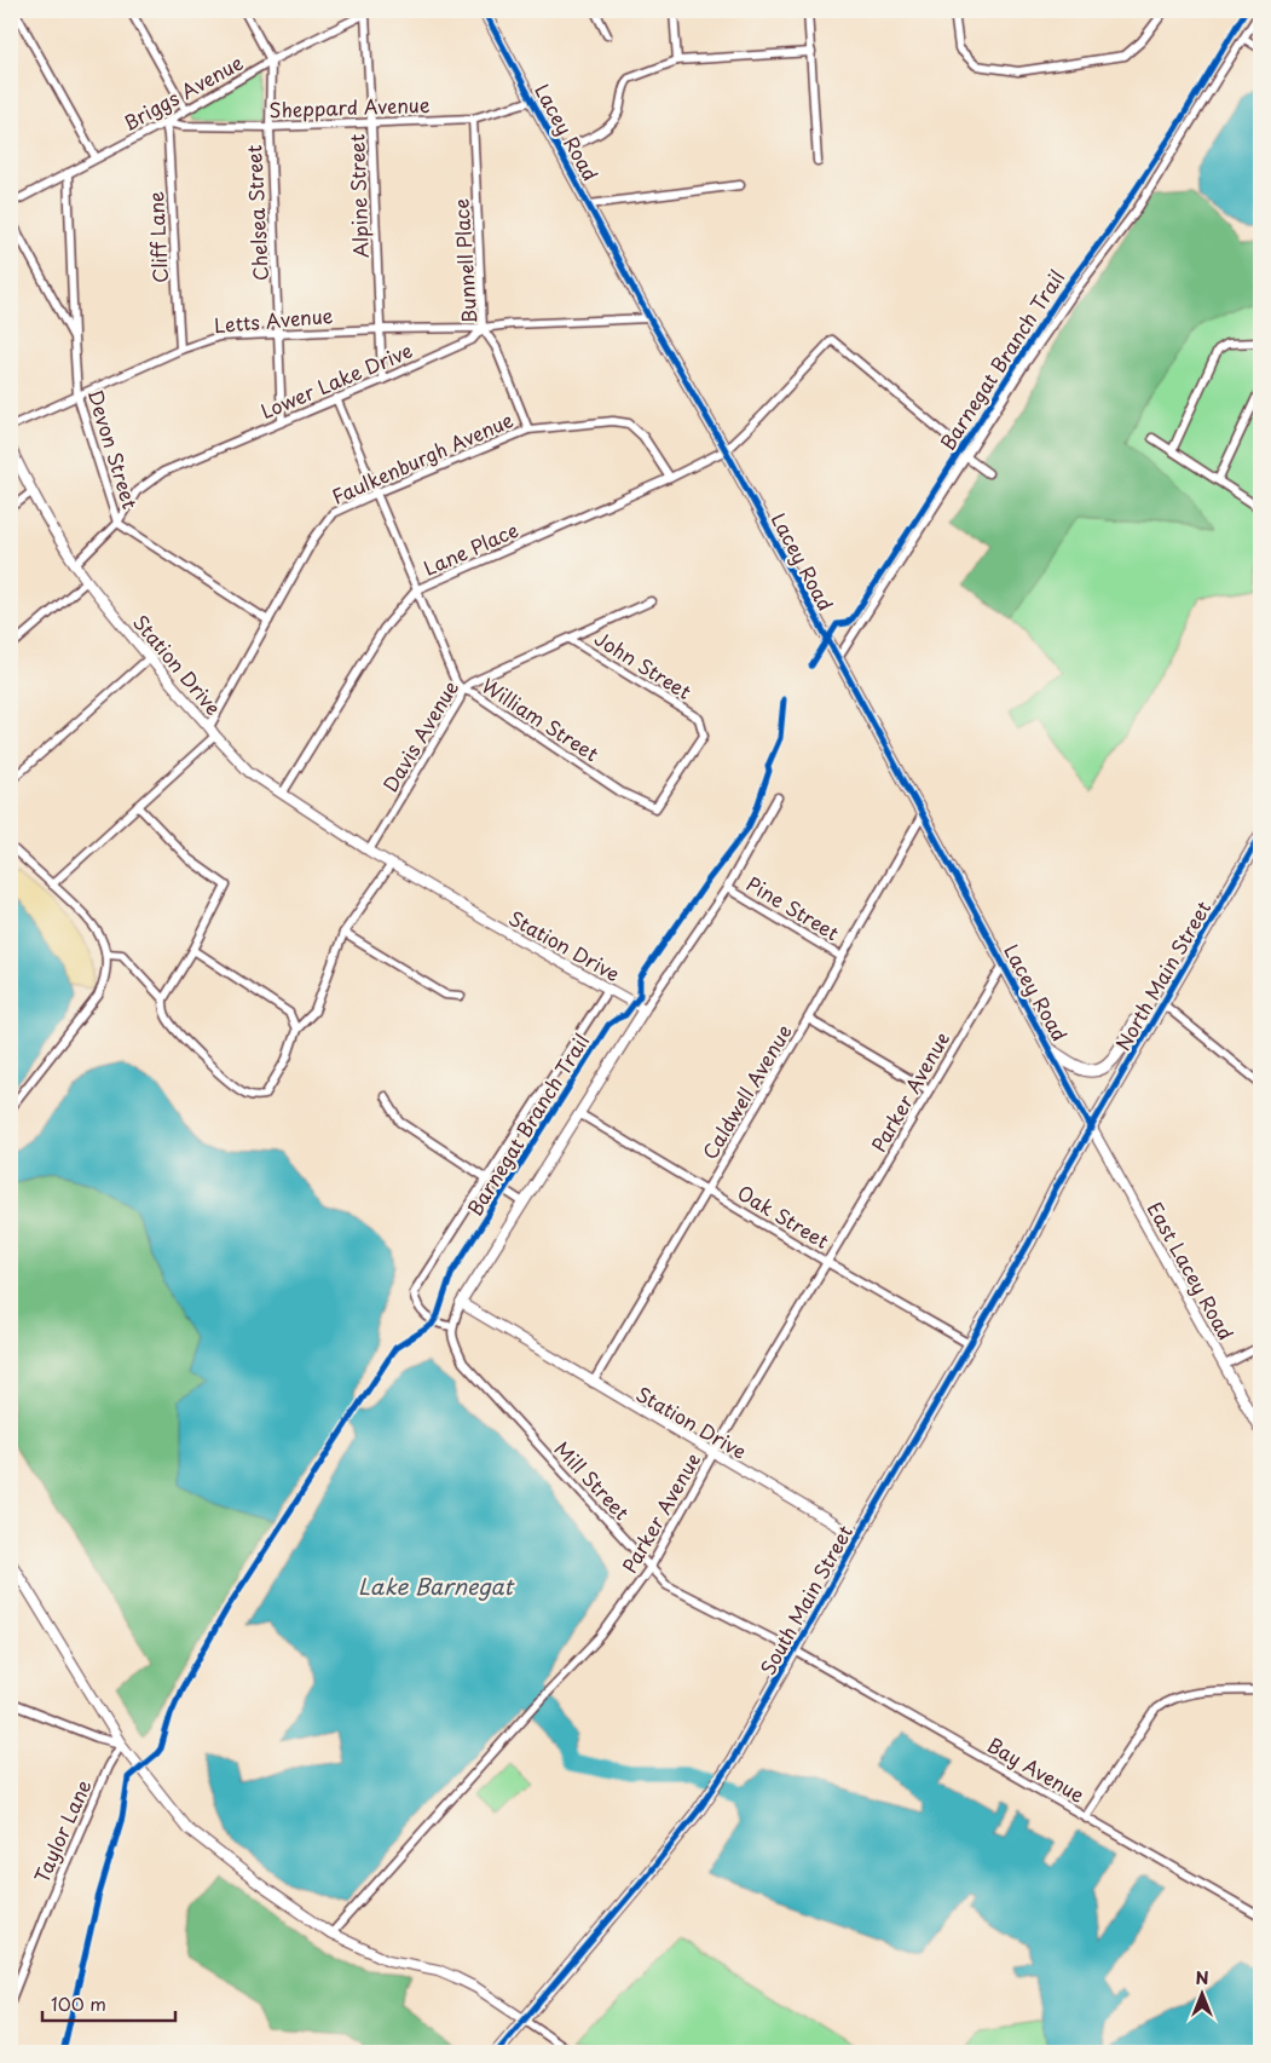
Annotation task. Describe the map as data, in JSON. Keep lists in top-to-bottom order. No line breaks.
{"streets":{"highway":["North Main Street","South Main Street"],"main road":["Lacey Road"],"street":["Briggs Avenue","Sheppard Avenue","Alpine Street","Chelsea Street","Cliff Lane","Bunnell Place","Letts Avenue","Lower Lake Drive","Devon Street","Faulkenburgh Avenue","Lane Place","Station Drive","John Street","William Street","Davis Avenue","Pine Street","Caldwell Avenue","Parker Avenue","Oak Street","East Lacey Road","Mill Street","Bay Avenue","Taylor Lane"],"cycle path":["Barnegat Branch Trail"]},"crossings":[["Briggs Avenue","Sheppard Avenue"],["Briggs Avenue","Alpine Street"],["Briggs Avenue","Chelsea Street"],["Briggs Avenue","Cliff Lane"],["Sheppard Avenue","Lacey Road"],["Sheppard Avenue","Alpine Street"],["Sheppard Avenue","Chelsea Street"],["Sheppard Avenue","Cliff Lane"],["Sheppard Avenue","Bunnell Place"],["Lacey Road","Lower Lake Drive"],["Lacey Road","Lane Place"],["Lacey Road","North Main Street"],["Lacey Road","Caldwell Avenue"],["Lacey Road","Parker Avenue"],["Lacey Road","East Lacey Road"],["Lacey Road","South Main Street"],["Alpine Street","Letts Avenue"],["Alpine Street","Lower Lake Drive"],["Chelsea Street","Letts Avenue"],["Chelsea Street","Lower Lake Drive"],["Cliff Lane","Letts Avenue"],["Bunnell Place","Letts Avenue"],["Bunnell Place","Lower Lake Drive"],["Bunnell Place","Faulkenburgh Avenue"],["Letts Avenue","Lower Lake Drive"],["Letts Avenue","Devon Street"],["Lower Lake Drive","Devon Street"],["Lower Lake Drive","Station Drive"],["Lower Lake Drive","William Street"],["Faulkenburgh Avenue","Lane Place"],["Faulkenburgh Avenue","Station Drive"],["Faulkenburgh Avenue","William Street"],["Lane Place","Station Drive"],["Lane Place","William Street"],["Station Drive","Davis Avenue"],["Station Drive","Caldwell Avenue"],["Station Drive","Parker Avenue"],["Station Drive","South Main Street"],["John Street","William Street"],["John Street","Davis Avenue"],["William Street","Davis Avenue"],["Pine Street","Caldwell Avenue"],["North Main Street","East Lacey Road"],["North Main Street","South Main Street"],["Caldwell Avenue","Oak Street"],["Parker Avenue","Oak Street"],["Parker Avenue","Mill Street"],["Oak Street","South Main Street"],["East Lacey Road","South Main Street"],["Mill Street","South Main Street"],["Mill Street","Bay Avenue"],["South Main Street","Bay Avenue"]],"water":["Lake Barnegat"],"scale_bar":"100 m","north":"top"}
